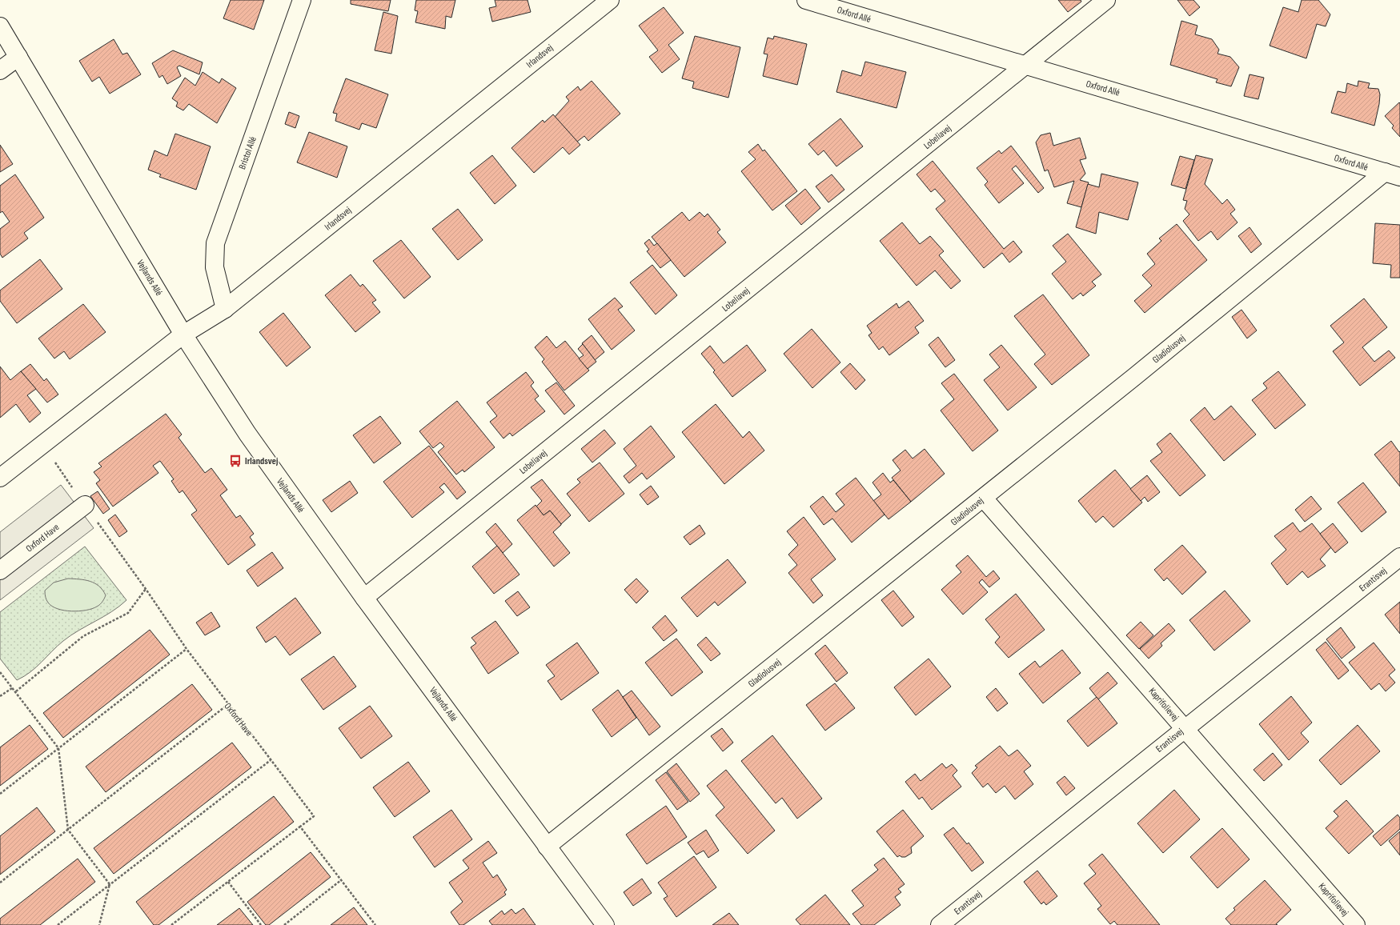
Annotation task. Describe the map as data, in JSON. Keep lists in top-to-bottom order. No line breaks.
{"streets":{"street":["Oxford Allé","Irlandsvej","Lobeliavej","Bristol Allé","Vejlands Allé","Gladiolusvej","Oxford Have","Erantisvej","Kaprifolievej"]},"crossings":[["Oxford Allé","Lobeliavej"],["Oxford Allé","Gladiolusvej"],["Irlandsvej","Bristol Allé"],["Irlandsvej","Vejlands Allé"],["Irlandsvej","Oxford Have"],["Lobeliavej","Vejlands Allé"],["Vejlands Allé","Gladiolusvej"],["Gladiolusvej","Kaprifolievej"],["Erantisvej","Kaprifolievej"]],"places":{"bus stop":["Irlandsvej"]}}
